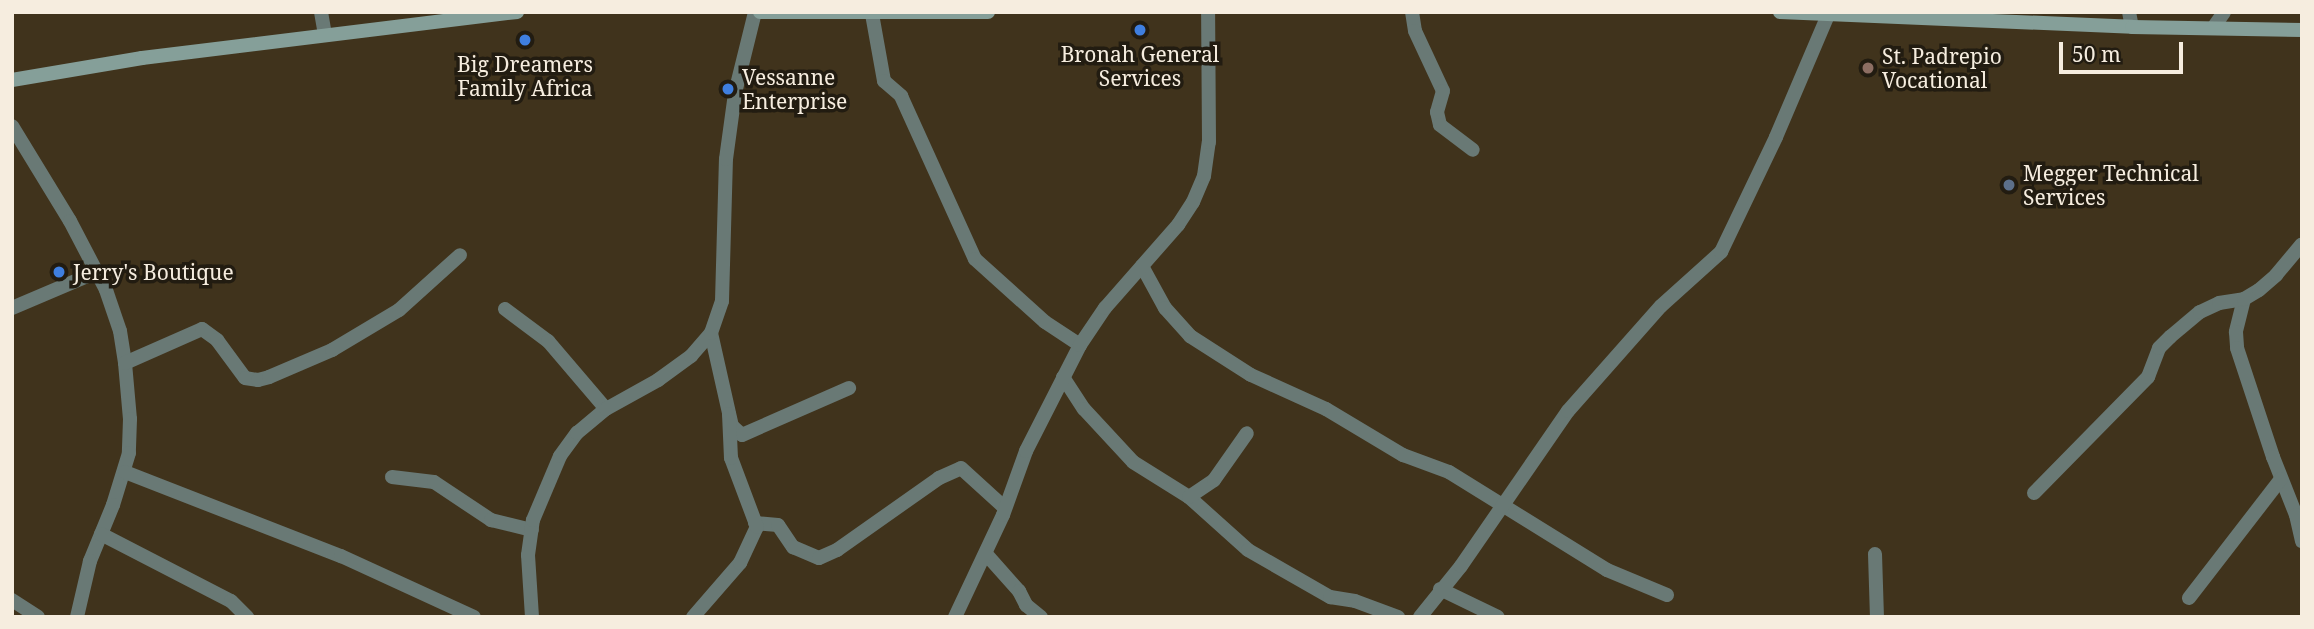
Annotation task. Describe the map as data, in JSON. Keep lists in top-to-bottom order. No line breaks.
{"places":["Bronah General Services","Big Dreamers Family Africa","St. Padrepio Vocational","Vessanne Enterprise","Megger Technical Services","Jerry's Boutique"],"scale_bar":"50 m"}
